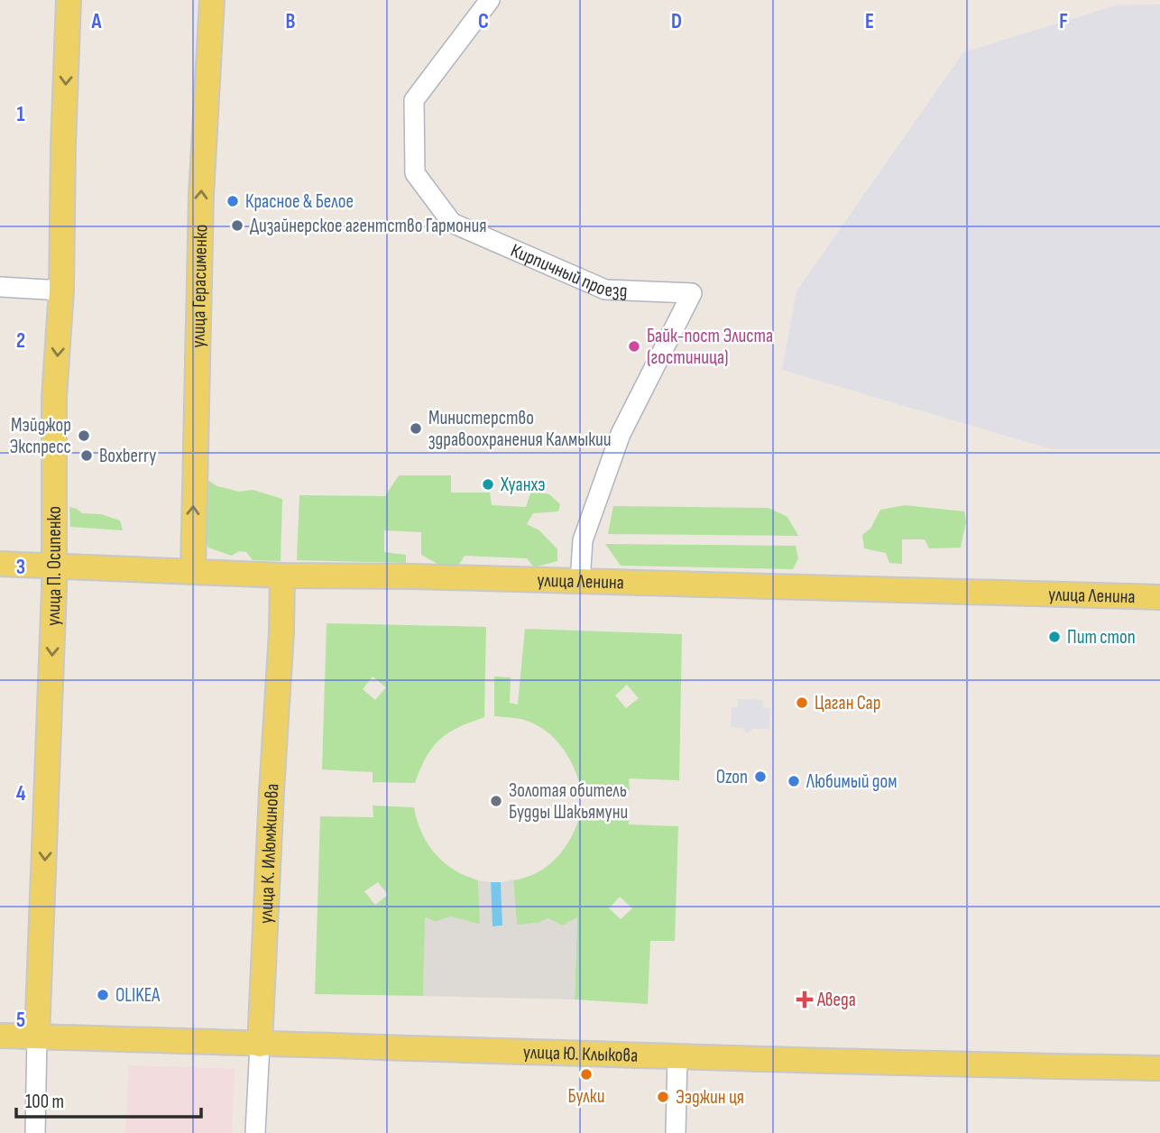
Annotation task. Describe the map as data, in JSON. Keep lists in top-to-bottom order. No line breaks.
{"streets":{"main road":["улица Герасименко","улица П. Осипенко","улица Ленина","улица К. Илюмжинова","улица Ю. Клыкова"],"street":["Кирпичный проезд"]},"crossings":[["Кирпичный проезд","улица Ленина"],["улица Герасименко","улица Ленина"],["улица П. Осипенко","улица Ленина"],["улица П. Осипенко","улица Ю. Клыкова"],["улица Ленина","улица К. Илюмжинова"],["улица К. Илюмжинова","улица Ю. Клыкова"]],"one_way":["улица Герасименко","улица П. Осипенко"],"places":{"other":["Красное & Белое","Дизайнерское агентство Гармония","Байк-пост Элиста (гостиница)","Министерство здравоохранения Калмыкии","Мэйджор Экспресс","Boxberry","Хуанхэ","Пит стоп","Цаган Сар","Ozon","Любимый дом","Золотая обитель Будды Шакьямуни","OLIKEA","Булки","Ээджин ця"],"health":["Аведа"]},"scale_bar":"100 m","grid":{"columns":["A","B","C","D","E","F"],"rows":["1","2","3","4","5"]}}
